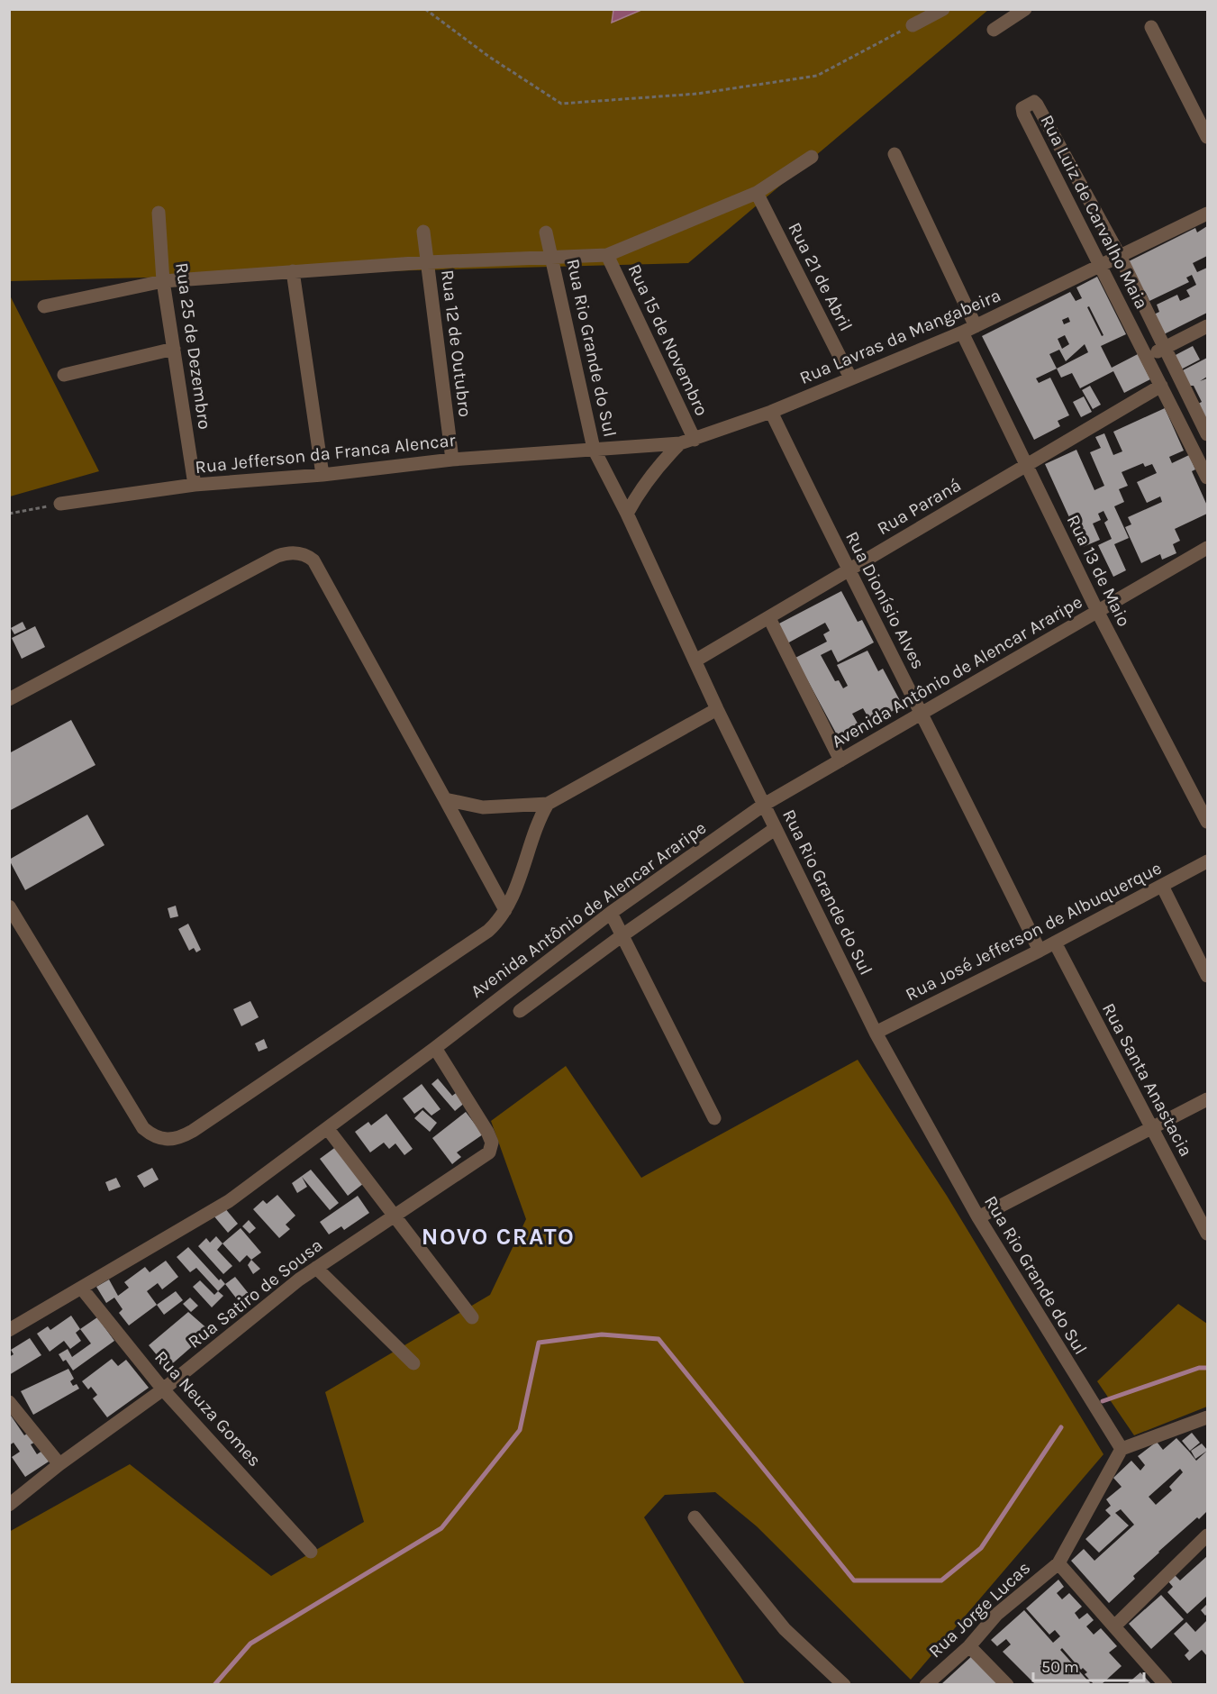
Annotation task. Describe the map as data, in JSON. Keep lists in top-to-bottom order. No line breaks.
{"streets":{"street":["Rua Luiz de Carvalho Maia","Rua 21 de Abril","Rua Lavras da Mangabeira","Rua 15 de Novembro","Rua 12 de Outubro","Rua 25 de Dezembro","Rua Rio Grande do Sul","Rua Jefferson da Franca Alencar","Rua Paraná","Rua 13 de Maio","Rua Dionísio Alves","Avenida Antônio de Alencar Araripe","Rua José Jefferson de Albuquerque","Rua Santa Anastacia","Rua Satiro de Sousa","Rua Neuza Gomes","Rua Jorge Lucas"]},"crossings":[["Rua Luiz de Carvalho Maia","Rua Lavras da Mangabeira"],["Rua Luiz de Carvalho Maia","Rua Paraná"],["Rua 21 de Abril","Rua Lavras da Mangabeira"],["Rua Lavras da Mangabeira","Rua 15 de Novembro"],["Rua Lavras da Mangabeira","Rua Rio Grande do Sul"],["Rua Lavras da Mangabeira","Rua Jefferson da Franca Alencar"],["Rua Lavras da Mangabeira","Rua 13 de Maio"],["Rua Lavras da Mangabeira","Rua Dionísio Alves"],["Rua 12 de Outubro","Rua Jefferson da Franca Alencar"],["Rua 25 de Dezembro","Rua Jefferson da Franca Alencar"],["Rua Rio Grande do Sul","Rua Jefferson da Franca Alencar"],["Rua Rio Grande do Sul","Rua Paraná"],["Rua Rio Grande do Sul","Avenida Antônio de Alencar Araripe"],["Rua Rio Grande do Sul","Rua José Jefferson de Albuquerque"],["Rua Rio Grande do Sul","Rua Jorge Lucas"],["Rua Paraná","Rua 13 de Maio"],["Rua Paraná","Rua Dionísio Alves"],["Rua 13 de Maio","Avenida Antônio de Alencar Araripe"],["Rua Dionísio Alves","Avenida Antônio de Alencar Araripe"],["Rua Dionísio Alves","Rua José Jefferson de Albuquerque"],["Avenida Antônio de Alencar Araripe","Rua Satiro de Sousa"],["Avenida Antônio de Alencar Araripe","Rua Neuza Gomes"],["Rua José Jefferson de Albuquerque","Rua Santa Anastacia"],["Rua Satiro de Sousa","Rua Neuza Gomes"]],"districts":["NOVO CRATO"],"scale_bar":"50 m"}
